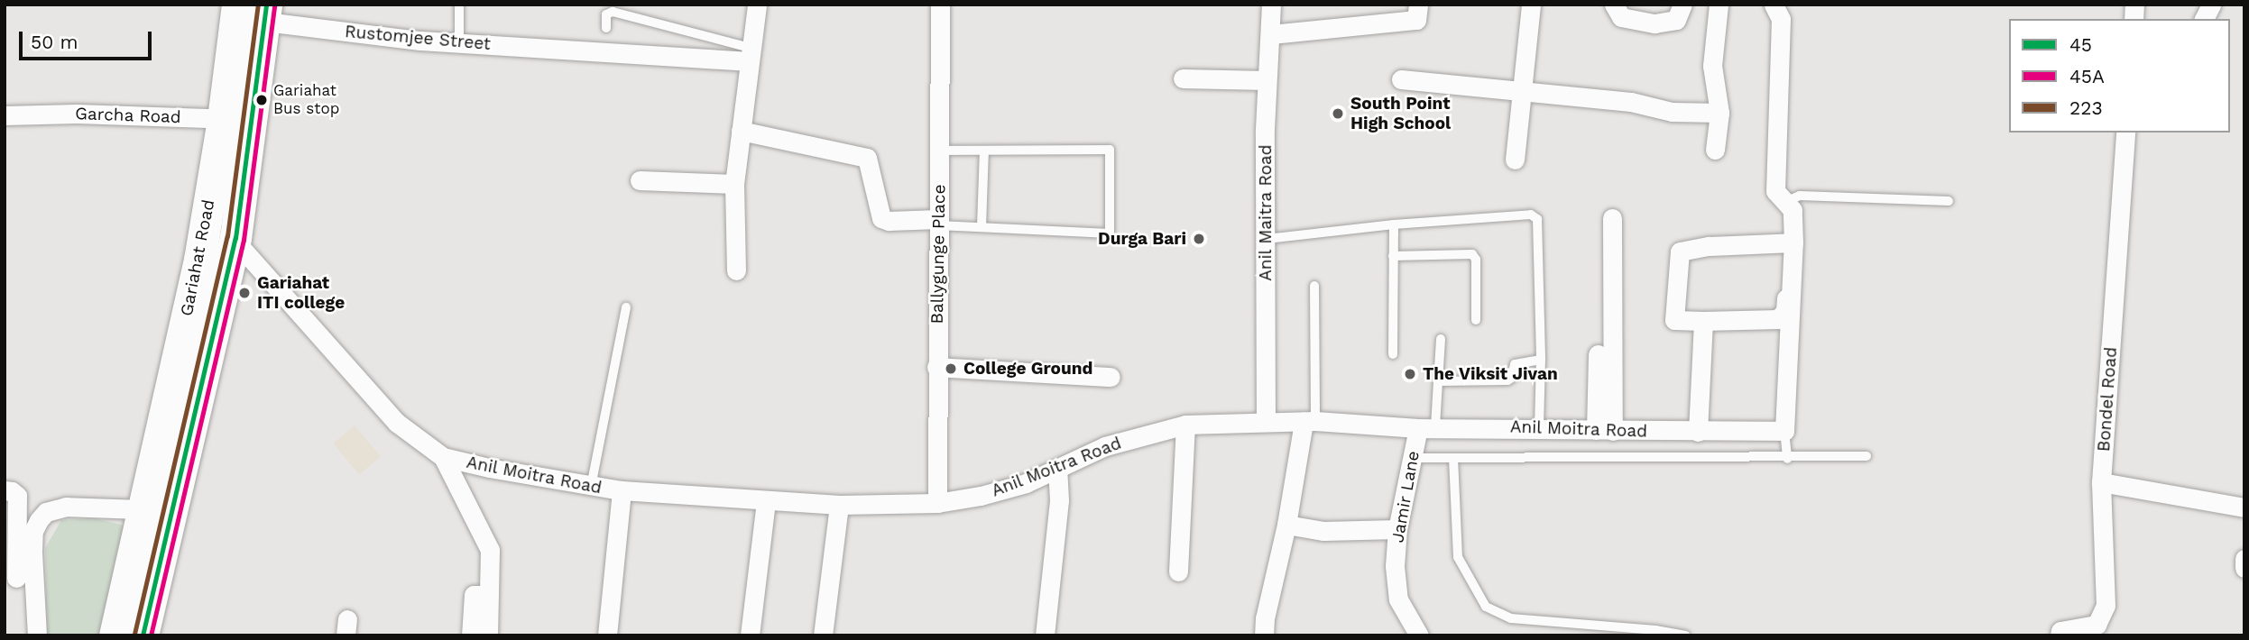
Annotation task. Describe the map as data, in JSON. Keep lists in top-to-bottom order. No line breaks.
{"streets":{"main road":["Gariahat Road"],"street":["Rustomjee Street","Garcha Road","Anil Maitra Road","Ballygunge Place","Bondel Road","Anil Moitra Road","Jamir Lane"]},"crossings":[["Rustomjee Street","Gariahat Road"],["Garcha Road","Gariahat Road"],["Anil Maitra Road","Anil Moitra Road"],["Ballygunge Place","Anil Moitra Road"],["Anil Moitra Road","Jamir Lane"]],"places":["Gariahat Bus stop","South Point High School","Durga Bari","Gariahat ITI college","College Ground","The Viksit Jivan"],"lines":["transit line 45","transit line 223","transit line 45A"],"legend":["45","45A","223"],"scale_bar":"50 m"}
